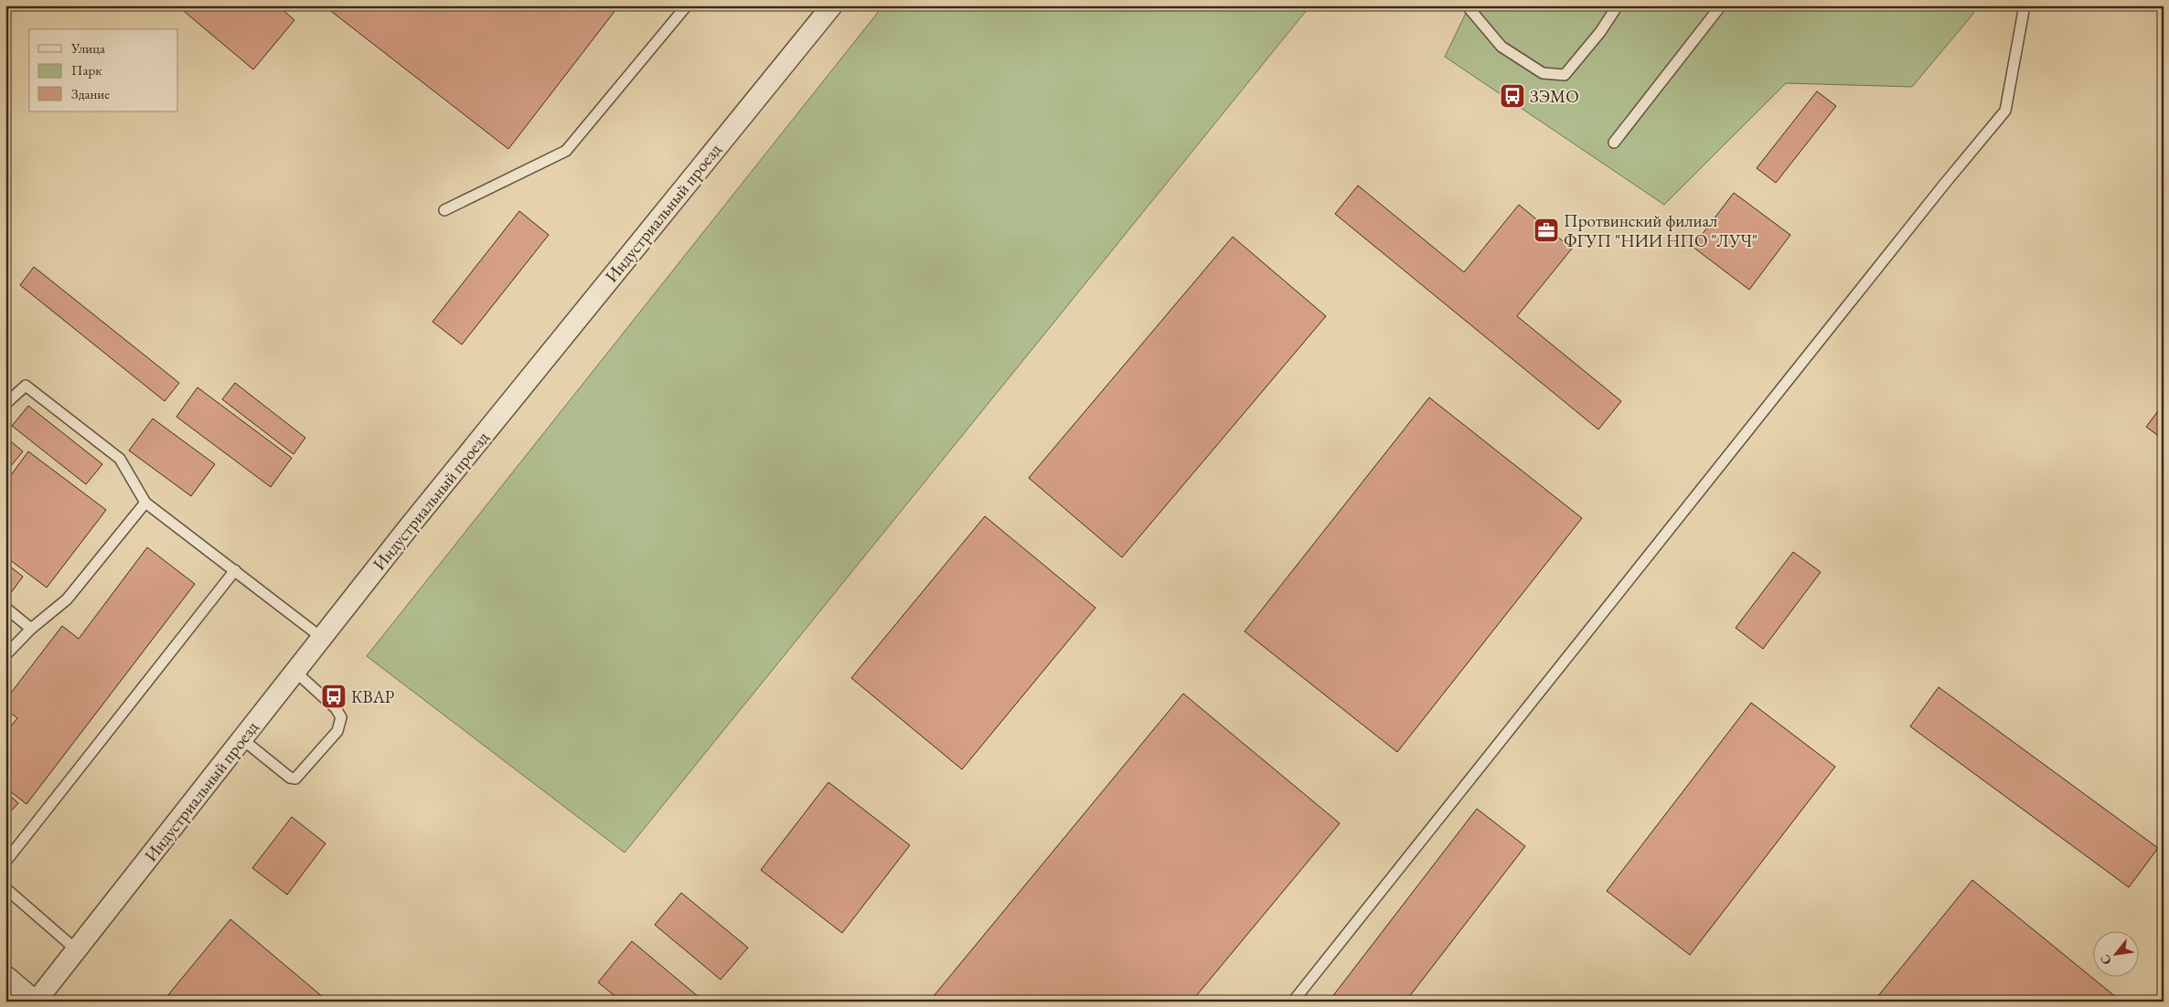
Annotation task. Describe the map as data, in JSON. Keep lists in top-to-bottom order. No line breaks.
{"streets":{"street":["Индустриальный проезд"]},"places":{"bus stop":["ЗЭМО","КВАР"],"office":["Протвинский филиал ФГУП \"НИИ НПО \"ЛУЧ\""]},"legend":["Улица","Парк","Здание"],"north":"bottom left"}
